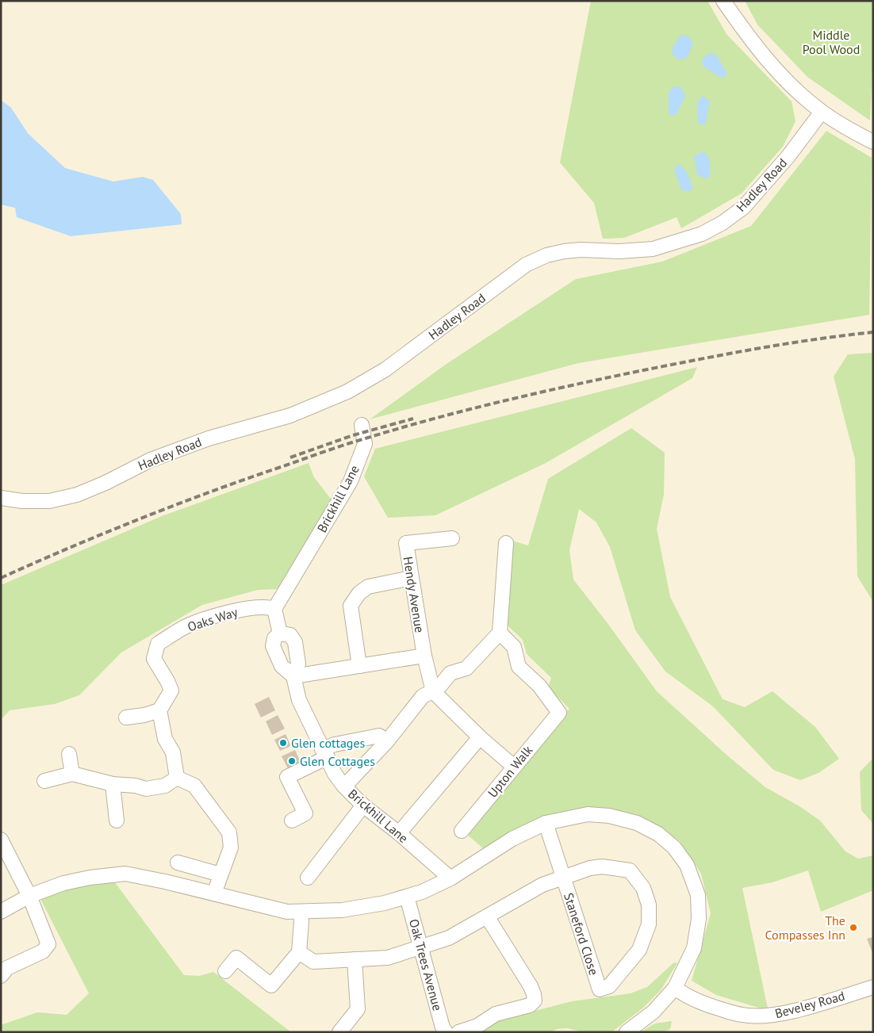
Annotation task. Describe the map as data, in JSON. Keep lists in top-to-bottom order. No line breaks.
{"streets":{"street":["Hadley Road","Brickhill Lane","Hendy Avenue","Oaks Way","Upton Walk","Staneford Close","Oak Trees Avenue","Beveley Road"]},"crossings":[["Brickhill Lane","Oaks Way"]],"parks":["Middle Pool Wood"],"places":["Glen cottages","Glen Cottages","The Compasses Inn"]}
